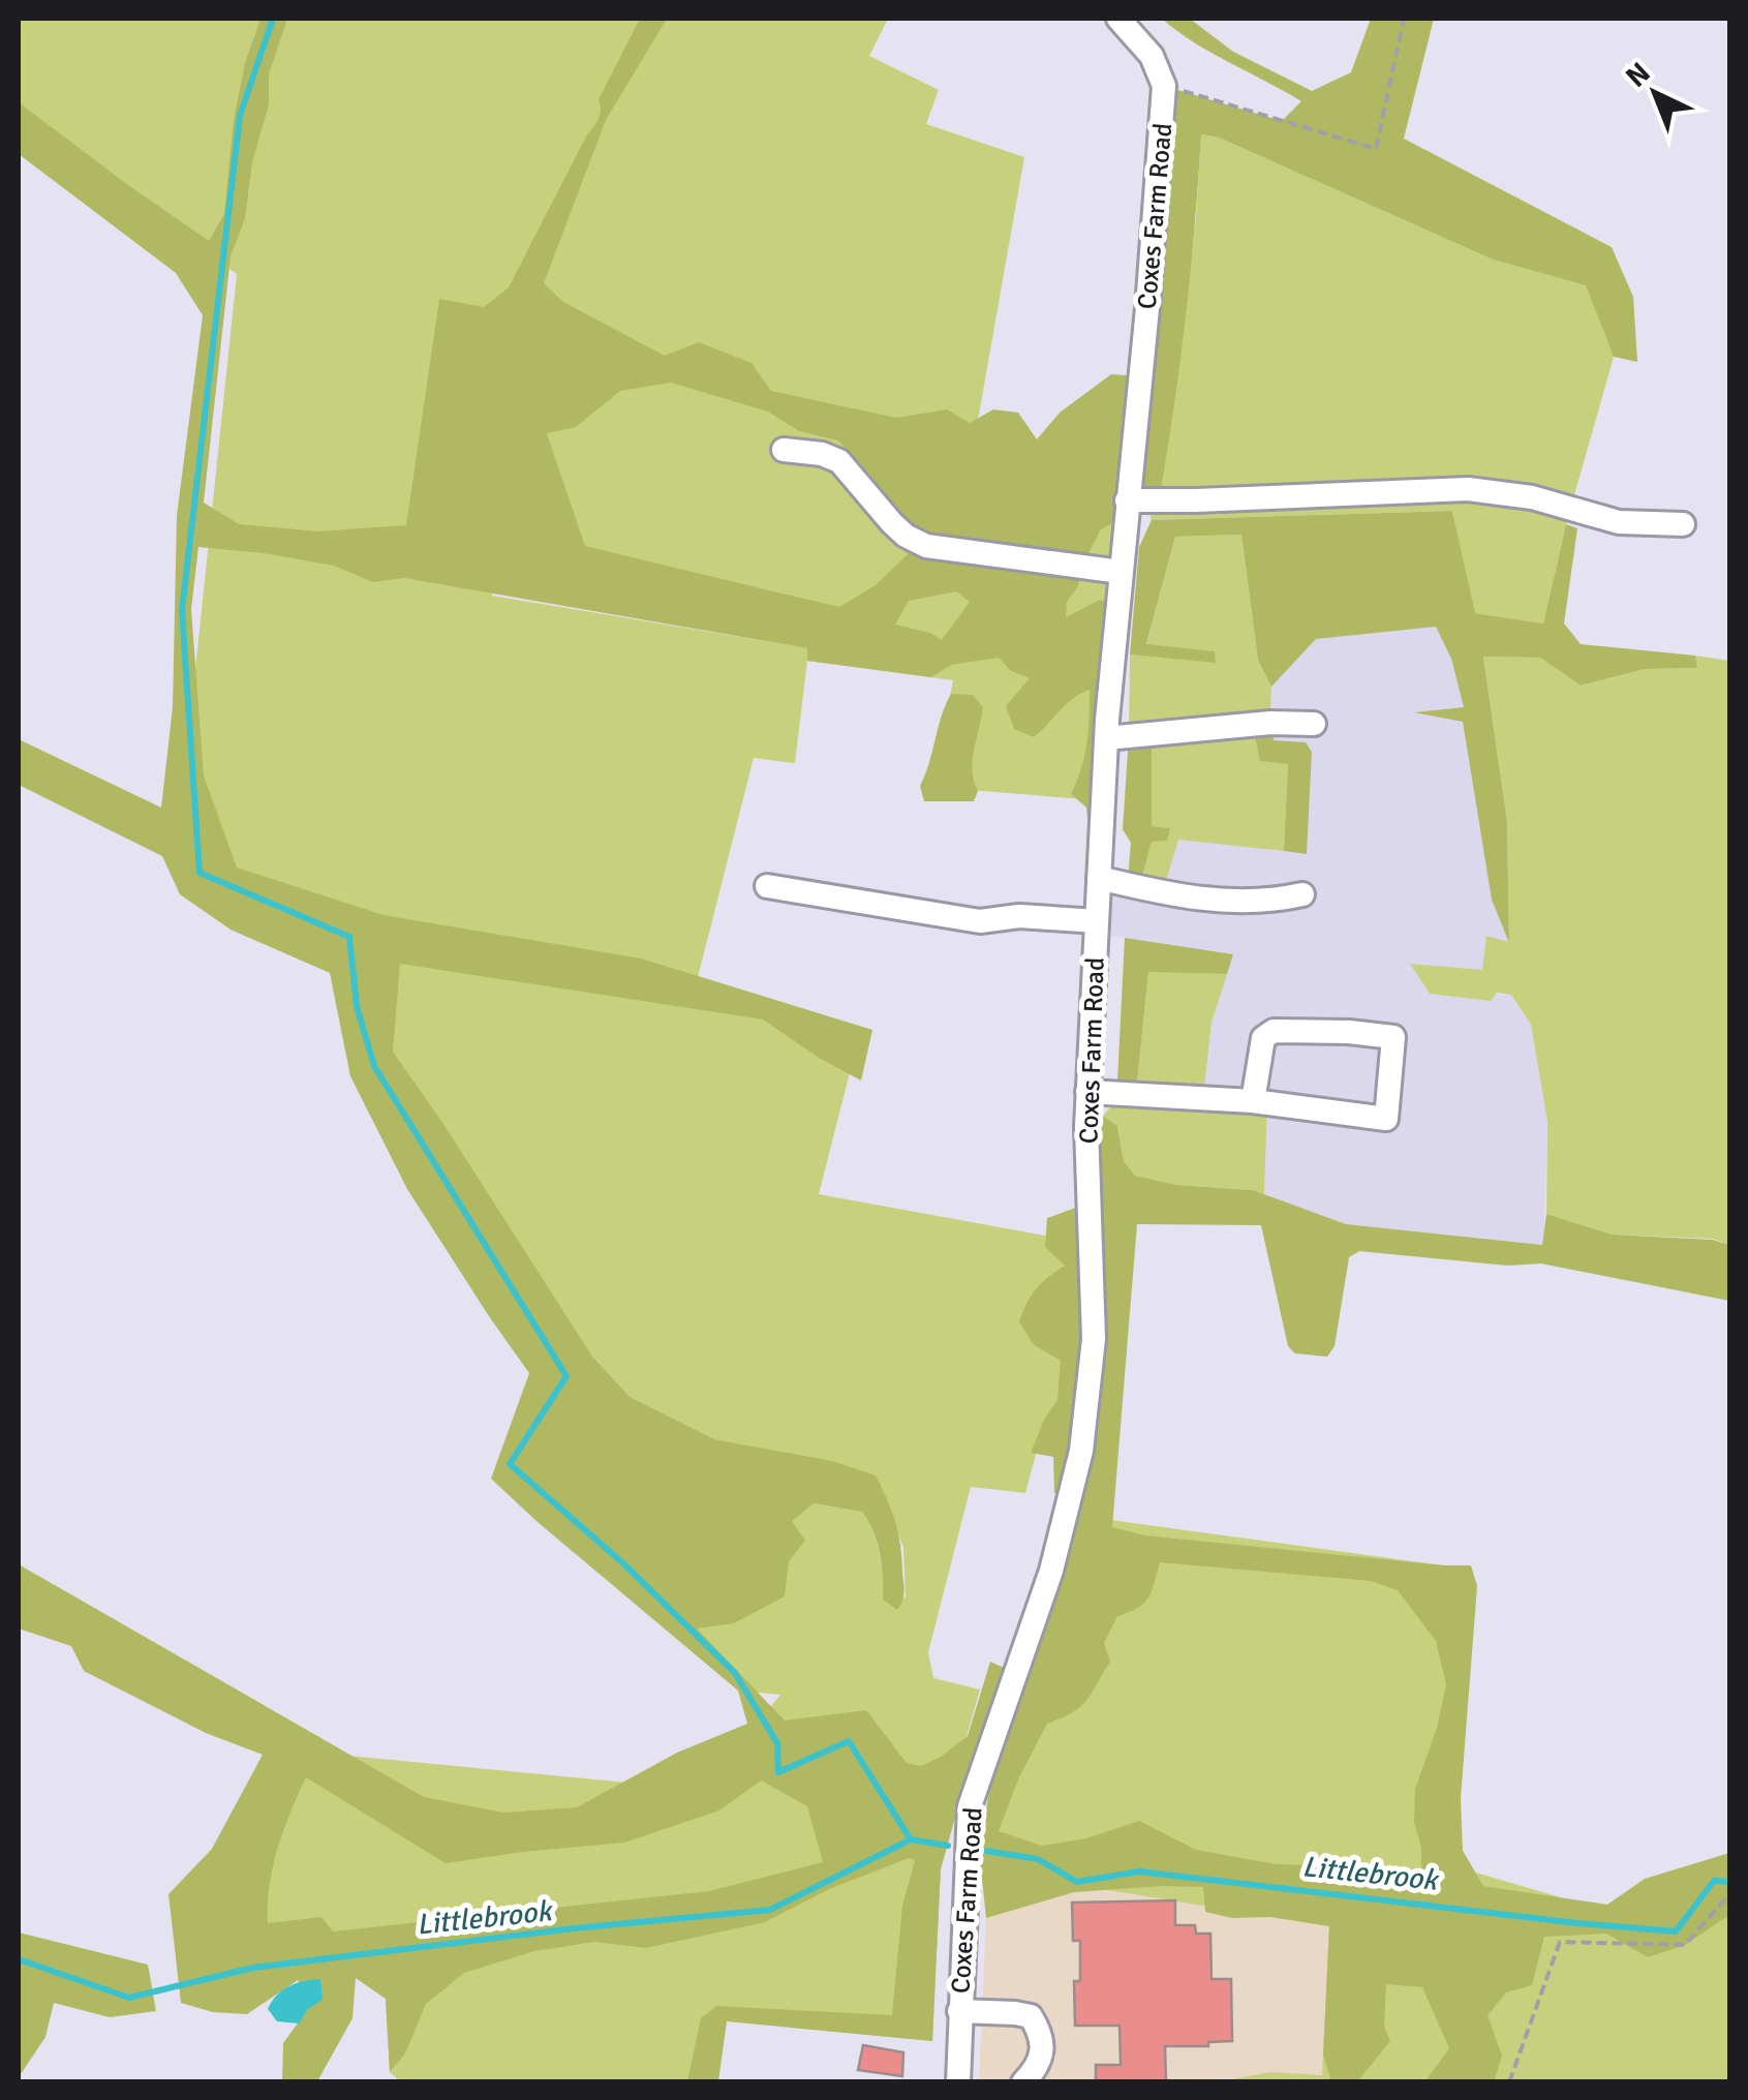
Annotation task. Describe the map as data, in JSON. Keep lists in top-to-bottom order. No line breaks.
{"streets":{"street":["Coxes Farm Road"]},"water":["Littlebrook"],"north":"top left"}
